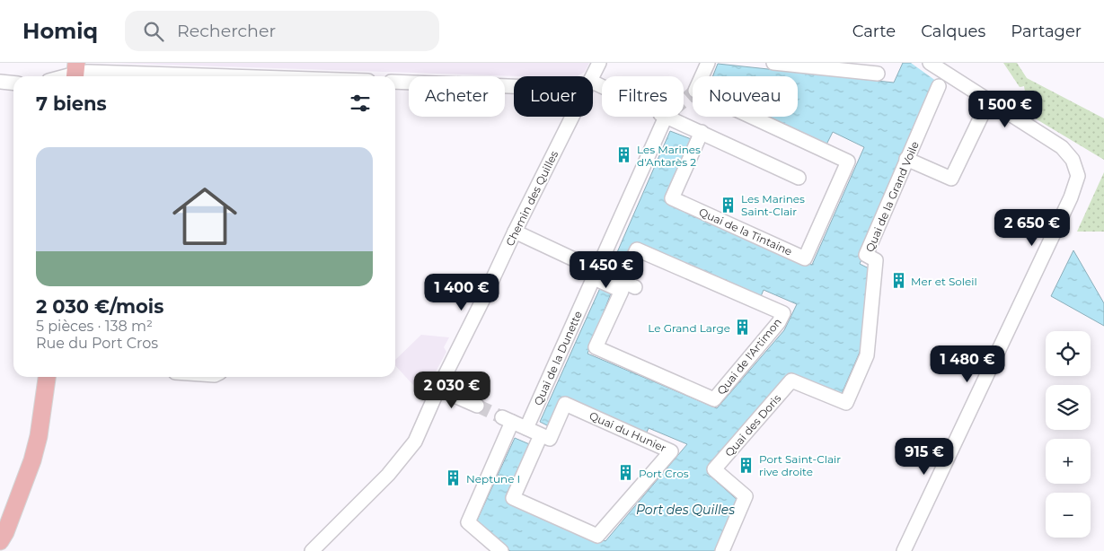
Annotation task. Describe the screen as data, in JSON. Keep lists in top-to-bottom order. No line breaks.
{"streets":{"street":["Quai de la Grand Voile","Chemin des Quilles","Quai de la Tintaine","Quai de l'Artimon","Quai de la Dunette","Quai des Doris","Quai du Hunier"]},"crossings":[["Quai de la Grand Voile","Quai des Doris"],["Quai de la Tintaine","Quai de la Dunette"],["Quai de l'Artimon","Quai de la Dunette"]],"water":["Port des Quilles"],"places":{"building":["Les Marines d'Antarès 2","Les Marines Saint-Clair","Mer et Soleil","Le Grand Large","Port Saint-Clair rive droite","Port Cros","Neptune I"]},"page":{"header":"Homiq","search":"Rechercher","nav":["Carte","Calques","Partager"],"chip":["Acheter","Louer","Filtres","Nouveau"],"heading":"7 biens","price":["1 500 €","2 650 €","1 450 €","1 400 €","1 480 €","2 030 €","915 €"],"list":[{"name":"2 030 €/mois","note":"5 pièces · 138 m² · Rue du Port Cros"}],"map_buttons":["+","−"]}}
